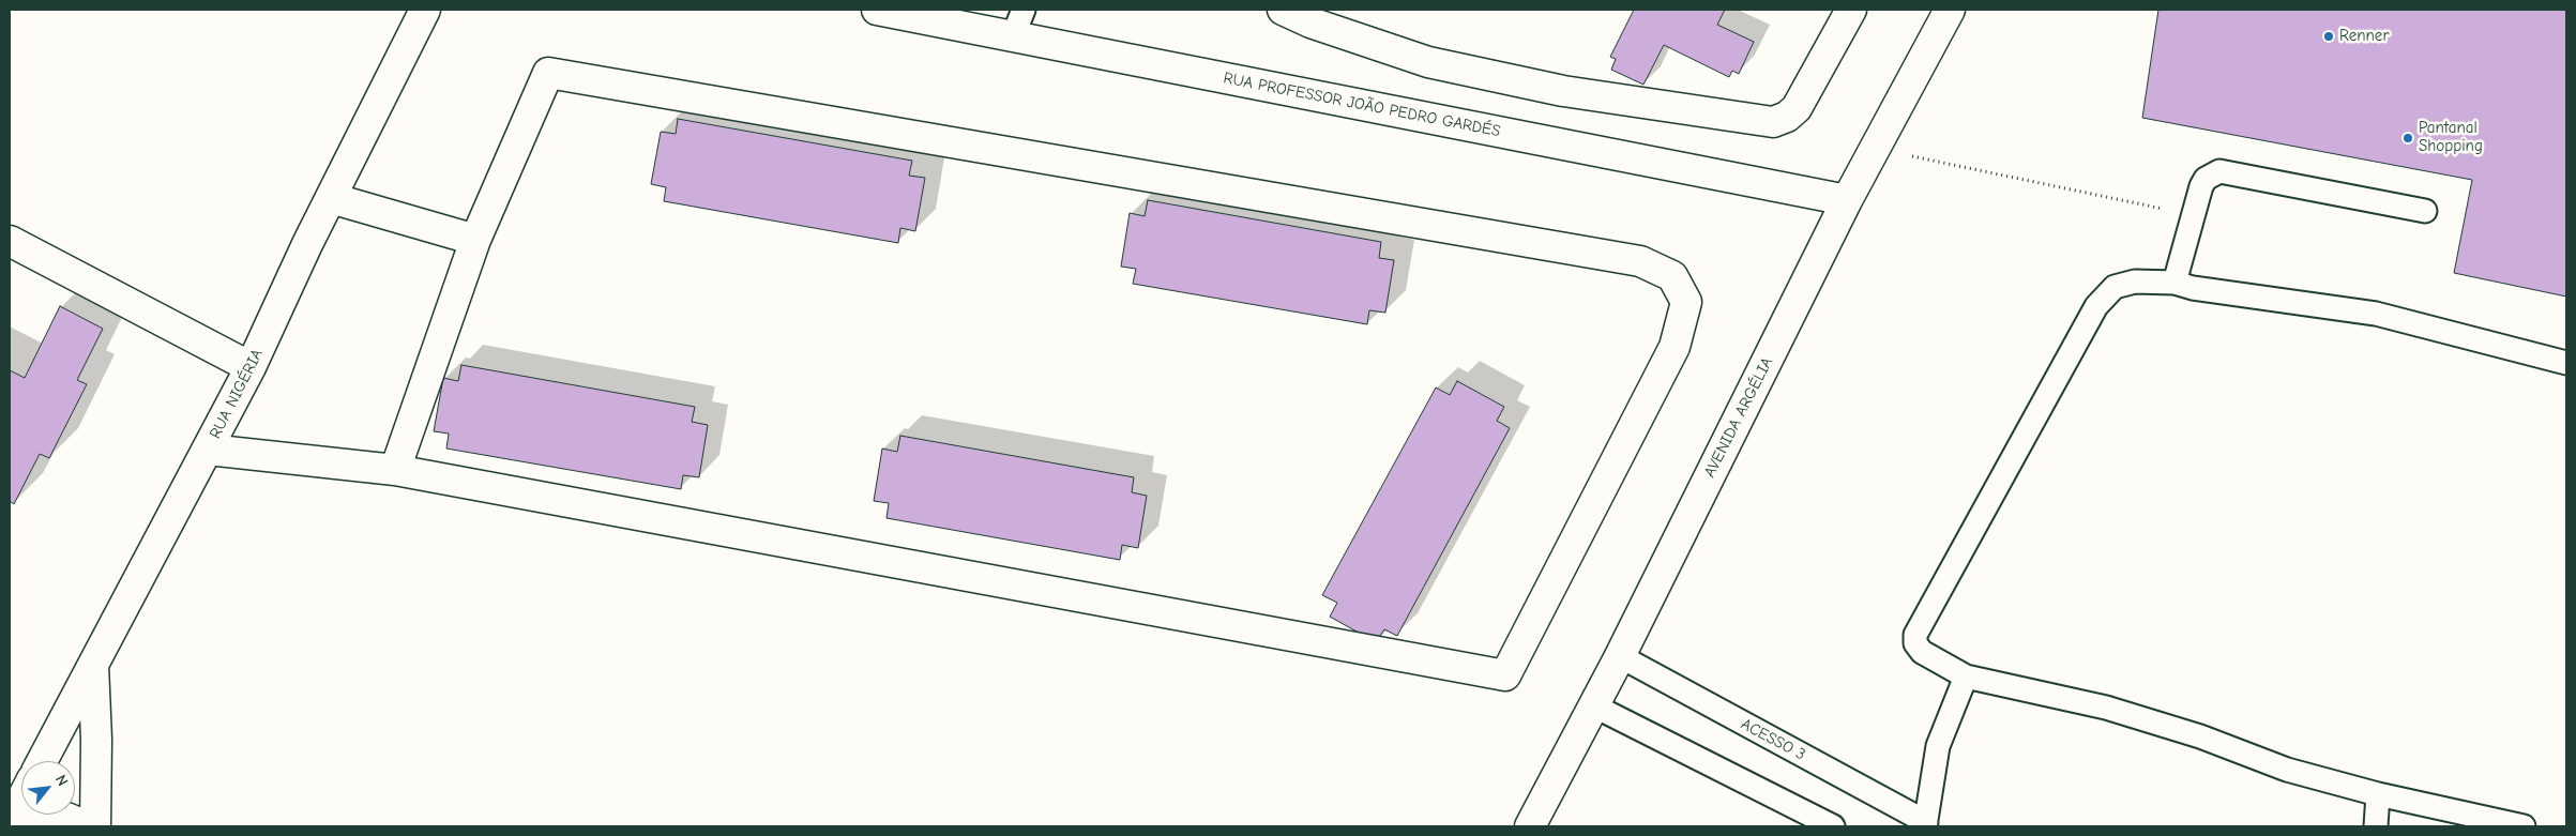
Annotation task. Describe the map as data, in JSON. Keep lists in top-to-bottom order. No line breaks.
{"streets":{"street":["RUA PROFESSOR JOÃO PEDRO GARDÉS","RUA NIGÉRIA","AVENIDA ARGÉLIA"],"lane":["ACESSO 3"]},"crossings":[["RUA PROFESSOR JOÃO PEDRO GARDÉS","AVENIDA ARGÉLIA"],["AVENIDA ARGÉLIA","ACESSO 3"]],"places":["Renner","Pantanal Shopping"],"north":"top right"}
